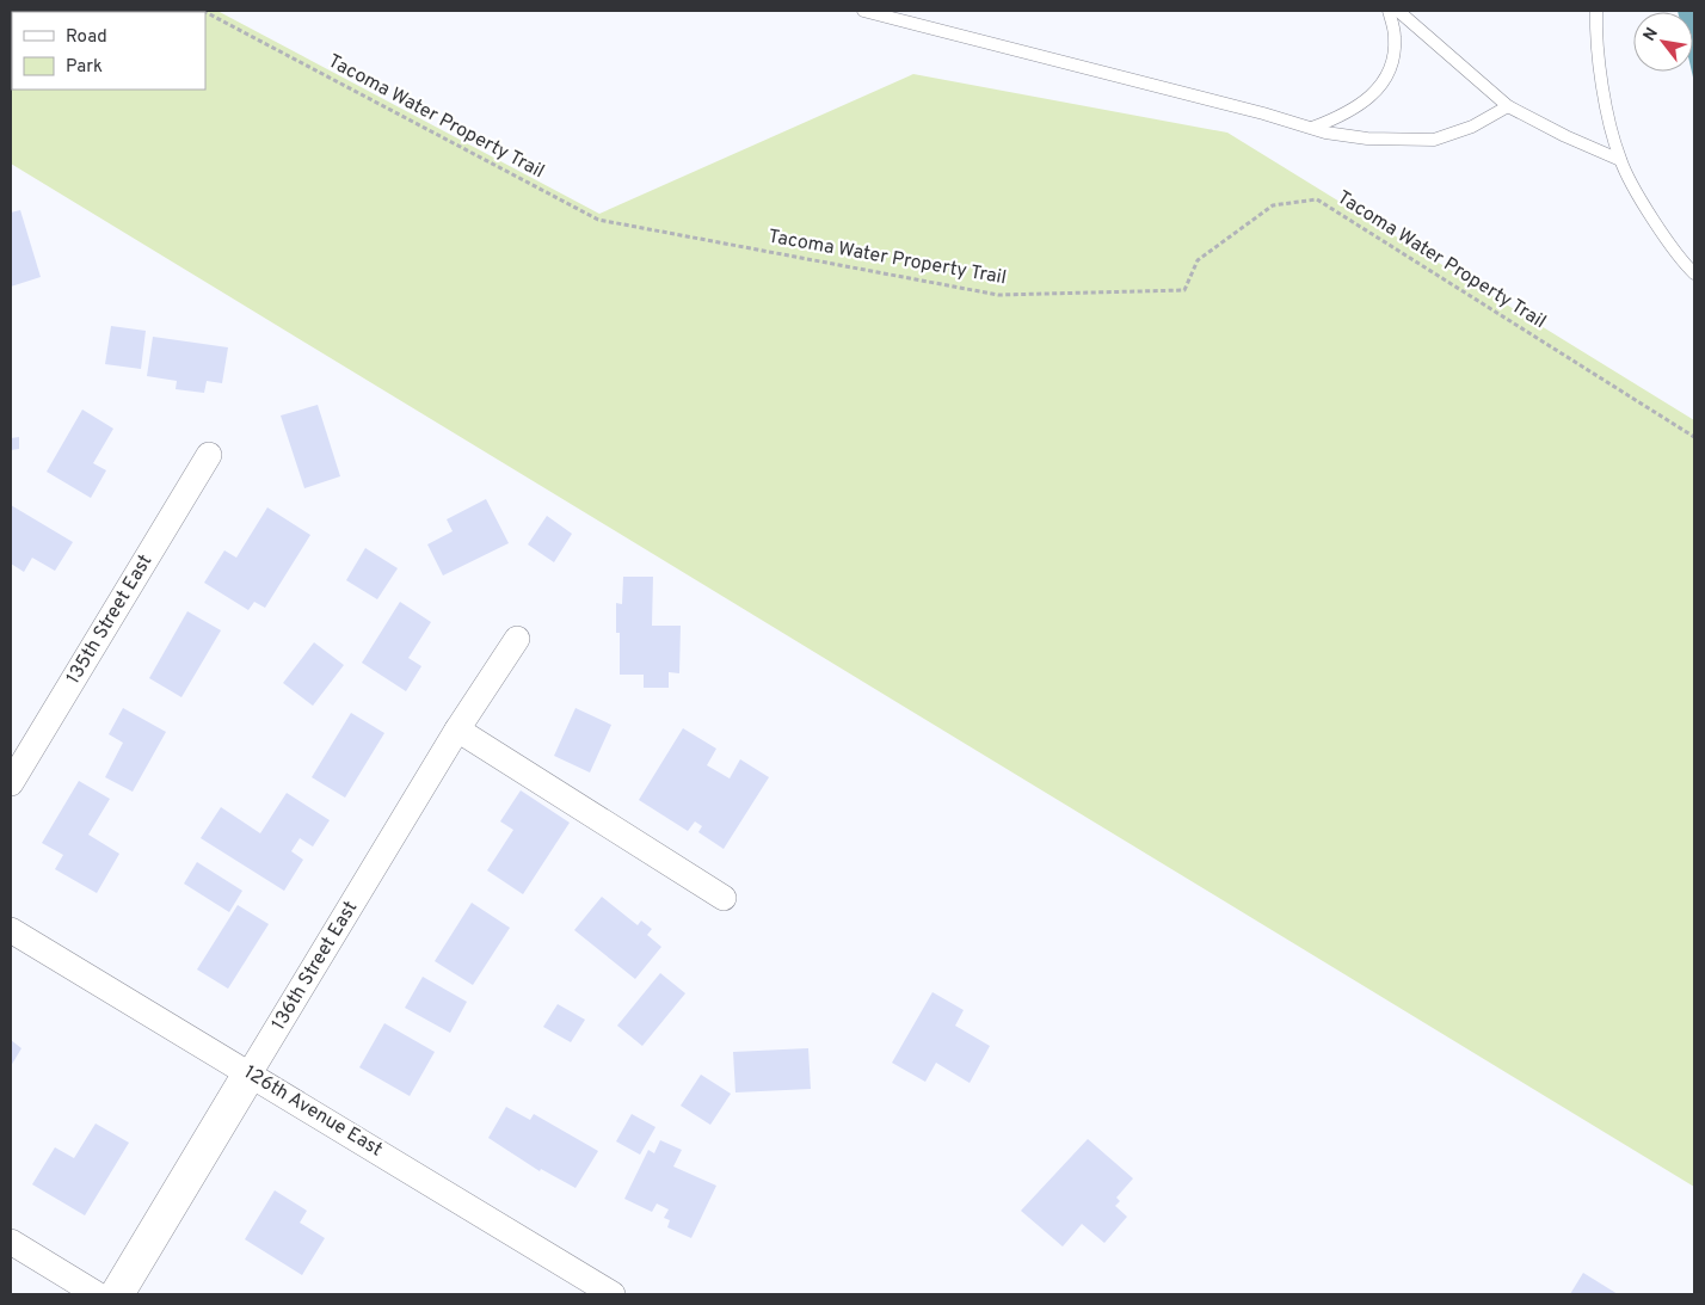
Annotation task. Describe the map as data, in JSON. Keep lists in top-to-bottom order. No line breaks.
{"streets":{"street":["135th Street East","136th Street East","126th Avenue East"],"path":["Tacoma Water Property Trail"]},"crossings":[["136th Street East","126th Avenue East"]],"legend":["Road","Park"],"north":"top left"}
